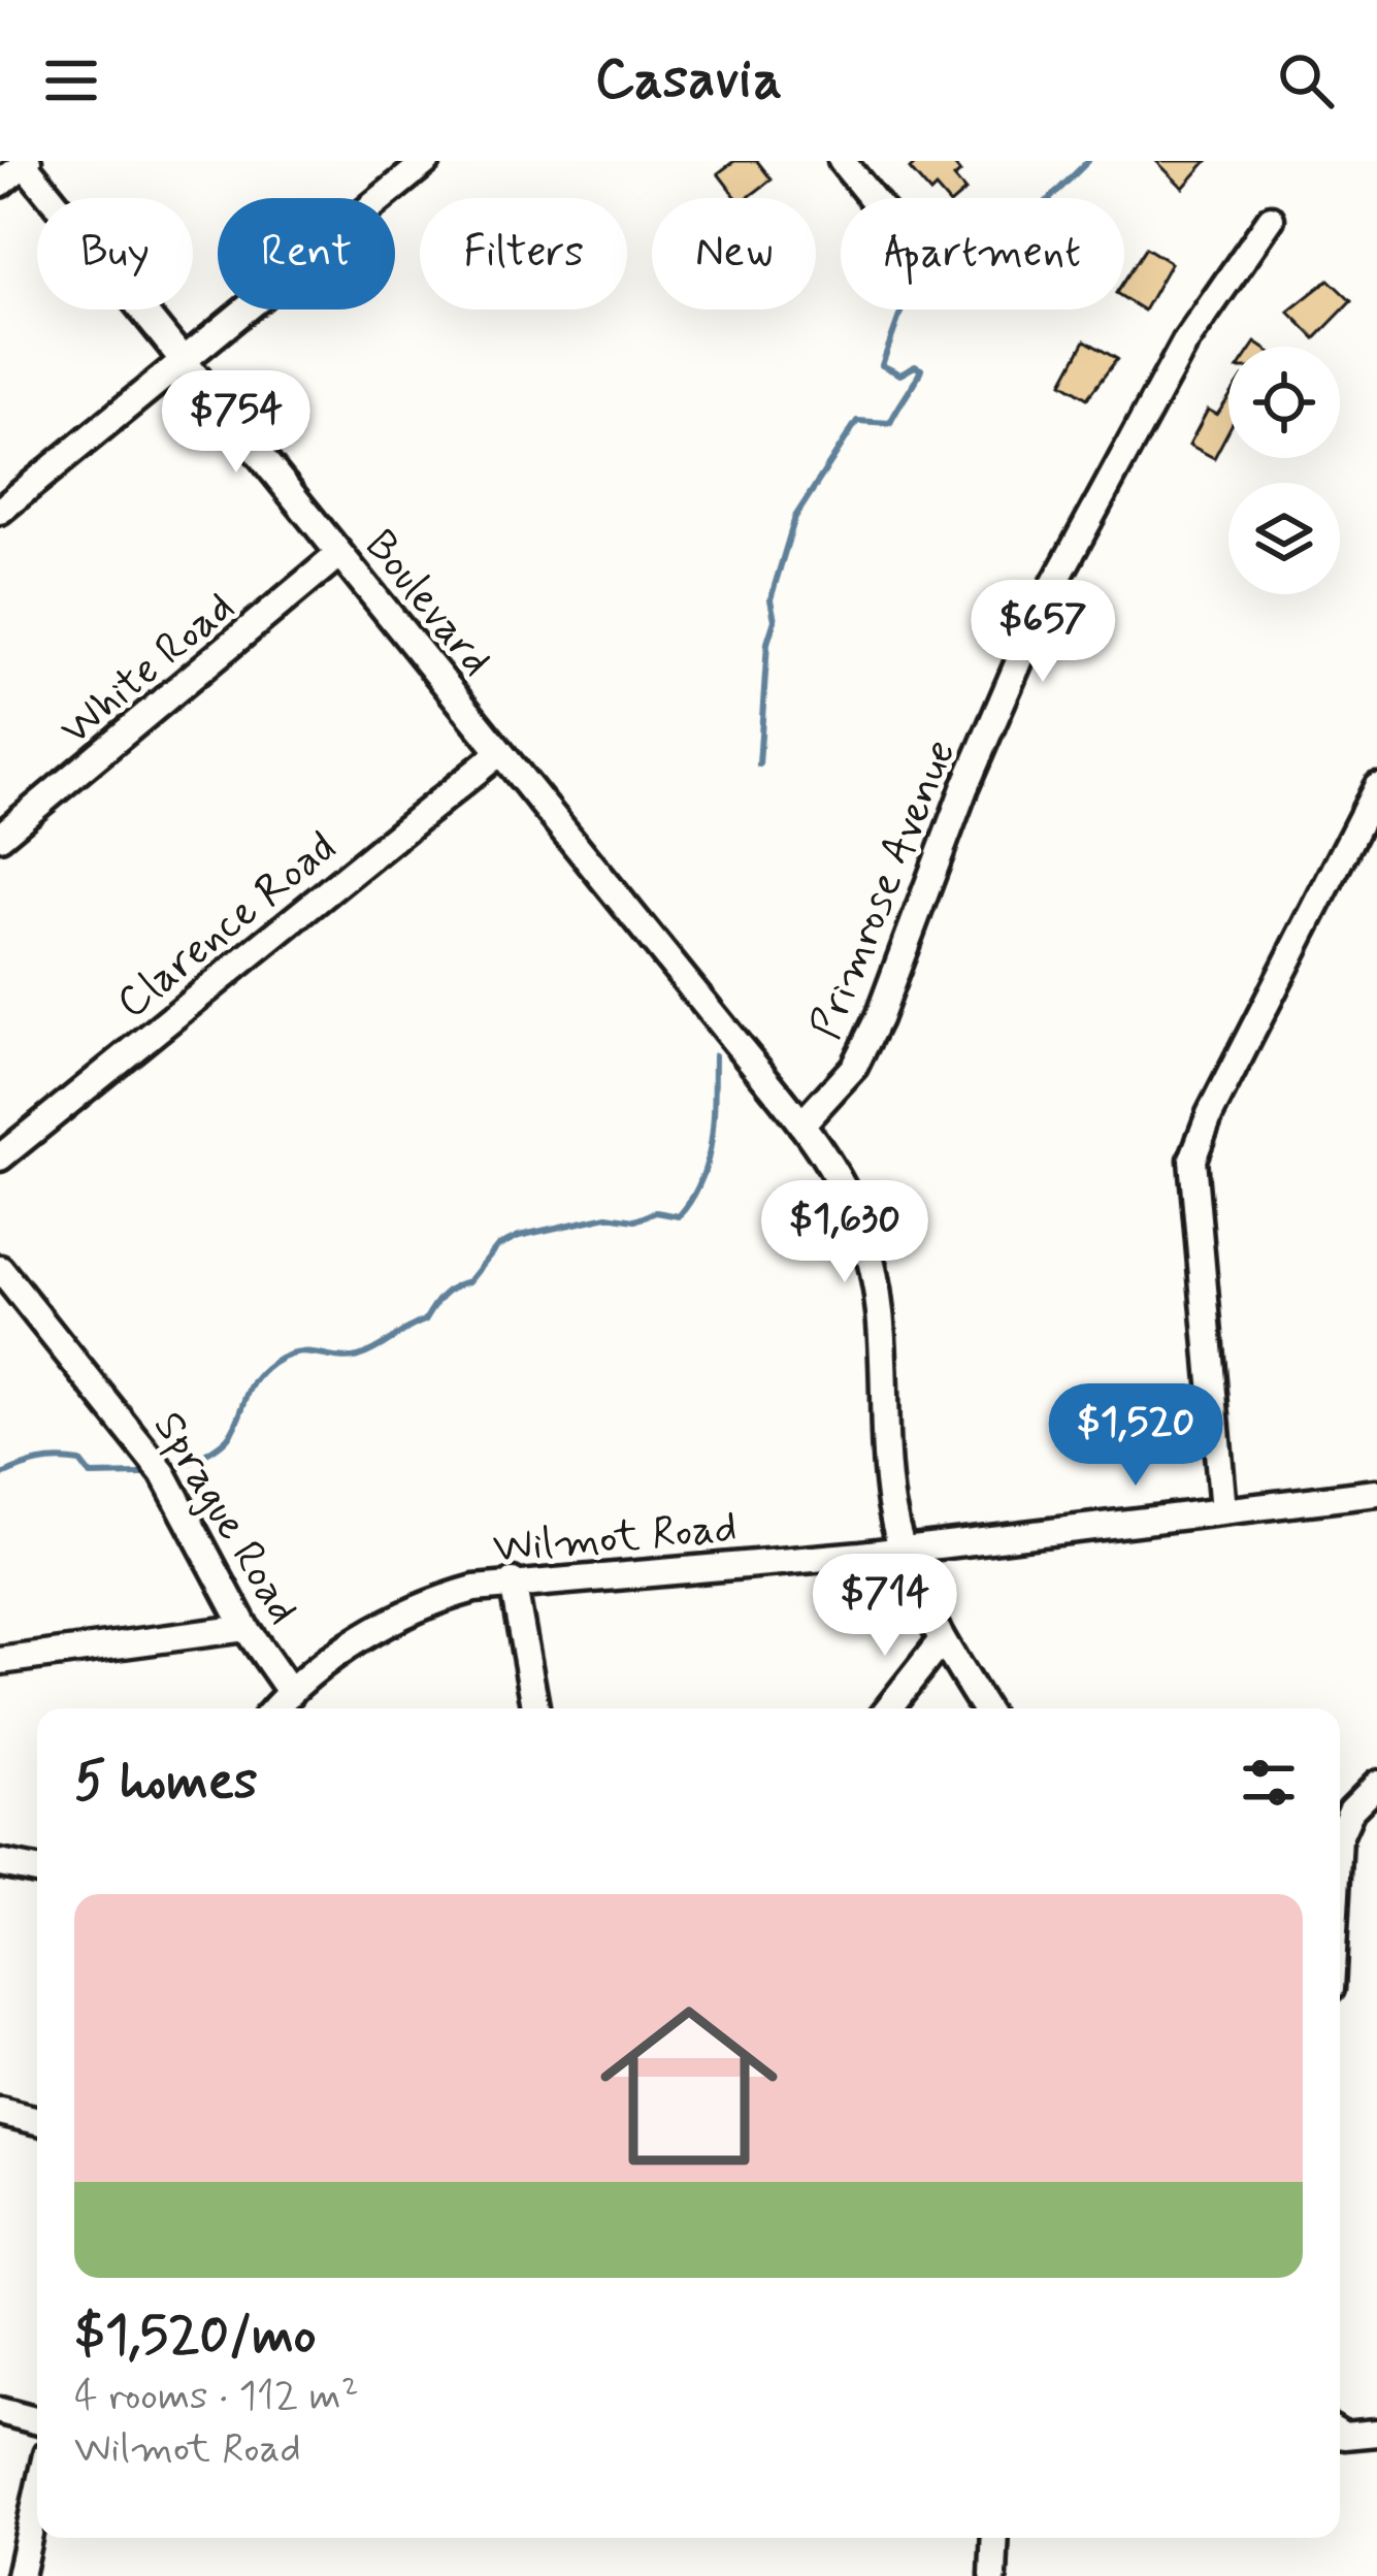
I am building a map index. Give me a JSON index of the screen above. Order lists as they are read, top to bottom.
{
  "streets": {
    "street": [
      "Boulevard",
      "White Road",
      "Primrose Avenue",
      "Clarence Road",
      "Sprague Road",
      "Wilmot Road"
    ]
  },
  "crossings": [
    ["Boulevard", "White Road"],
    ["Boulevard", "Primrose Avenue"],
    ["Boulevard", "Clarence Road"],
    ["Boulevard", "Wilmot Road"],
    ["Sprague Road", "Wilmot Road"]
  ],
  "page": {
    "header": "Casavia",
    "chip": [
      "Buy",
      "Rent",
      "Filters",
      "New",
      "Apartment"
    ],
    "price": [
      "$754",
      "$657",
      "$1,630",
      "$1,520",
      "$714"
    ],
    "heading": "5 homes",
    "list": [
      {
        "name": "$1,520/mo",
        "note": "4 rooms · 112 m² · Wilmot Road"
      }
    ]
  }
}
